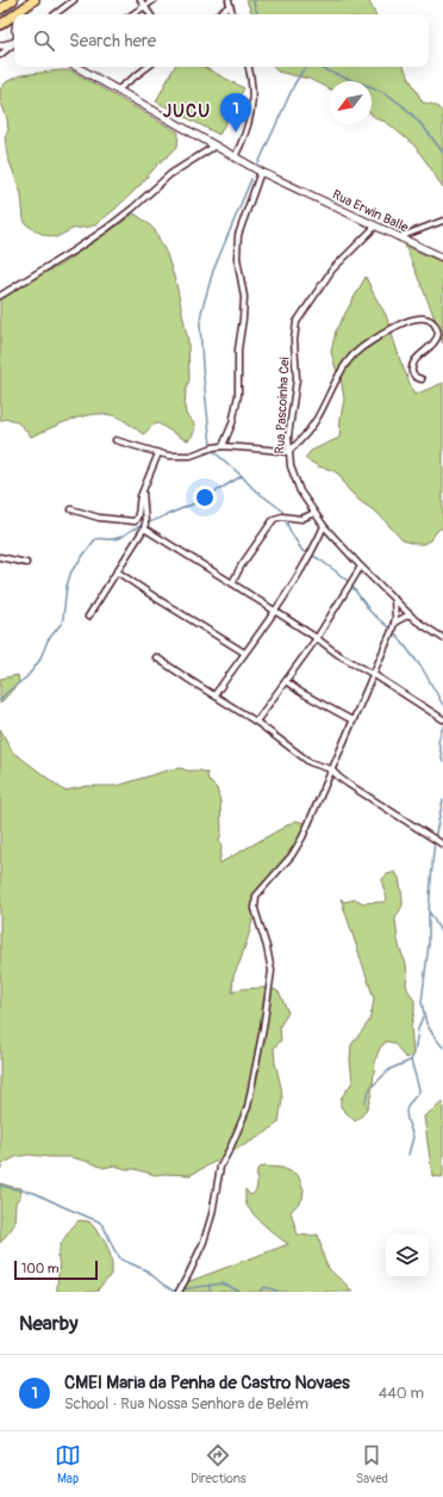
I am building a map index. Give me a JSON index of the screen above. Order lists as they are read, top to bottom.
{
  "streets": {
    "street": ["Rua Erwin Balle", "Rua Pascoinha Cei"]
  },
  "crossings": [
    ["Rua Erwin Balle", "Rua Pascoinha Cei"]
  ],
  "districts": ["JUCU"],
  "scale_bar": "100 m",
  "north": "bottom left",
  "page": {
    "search": "Search here",
    "pins": "1",
    "scale": "100 m",
    "heading": "Nearby",
    "list": [
      {
        "mark": "1",
        "name": "CMEI Maria da Penha de Castro Novaes",
        "note": "School · Rua Nossa Senhora de Belém",
        "value": "440 m"
      }
    ],
    "nav": ["Map", "Directions", "Saved"]
  }
}
